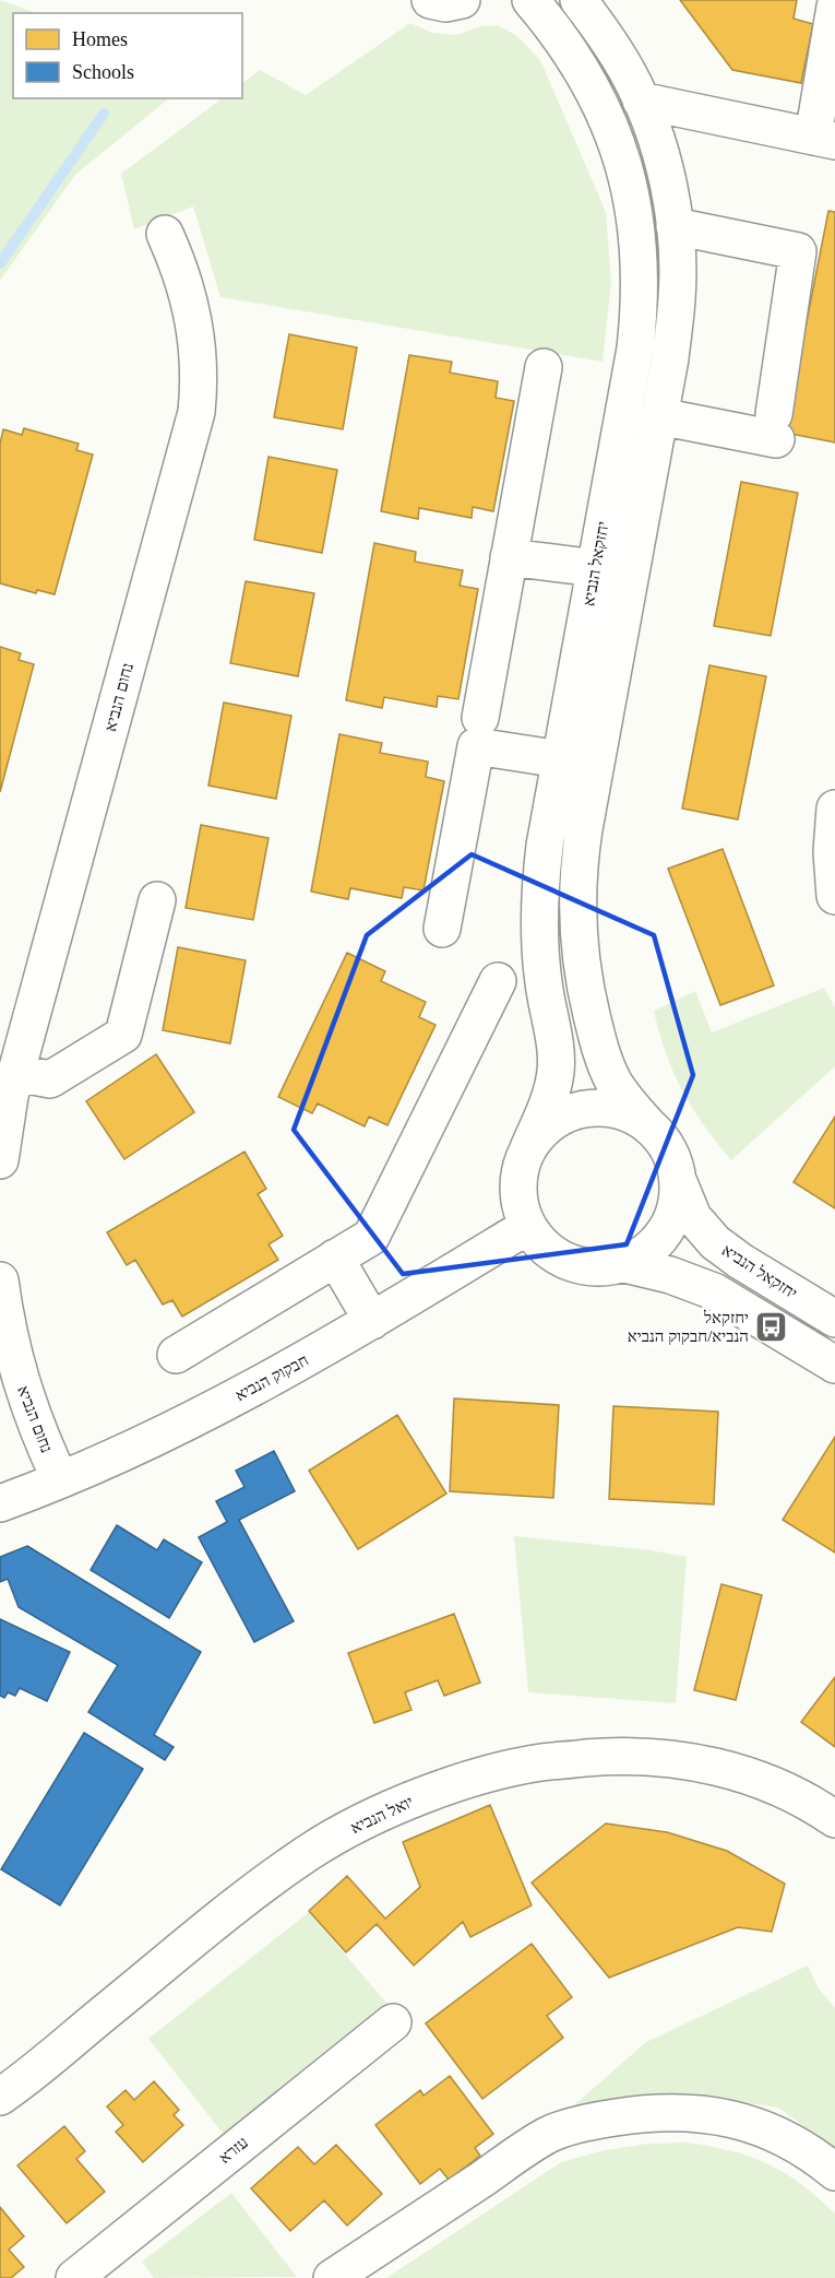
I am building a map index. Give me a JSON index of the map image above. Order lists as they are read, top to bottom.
{
  "streets": {
    "street": [
      "יחזקאל הנביא",
      "נחום הנביא",
      "חבקוק הנביא",
      "יואל הנביא",
      "עזרא"
    ]
  },
  "crossings": [
    ["יחזקאל הנביא", "חבקוק הנביא"],
    ["נחום הנביא", "חבקוק הנביא"]
  ],
  "places": {
    "bus stop": ["יחזקאל הנביא/חבקוק הנביא"]
  },
  "legend": ["Homes", "Schools"]
}
